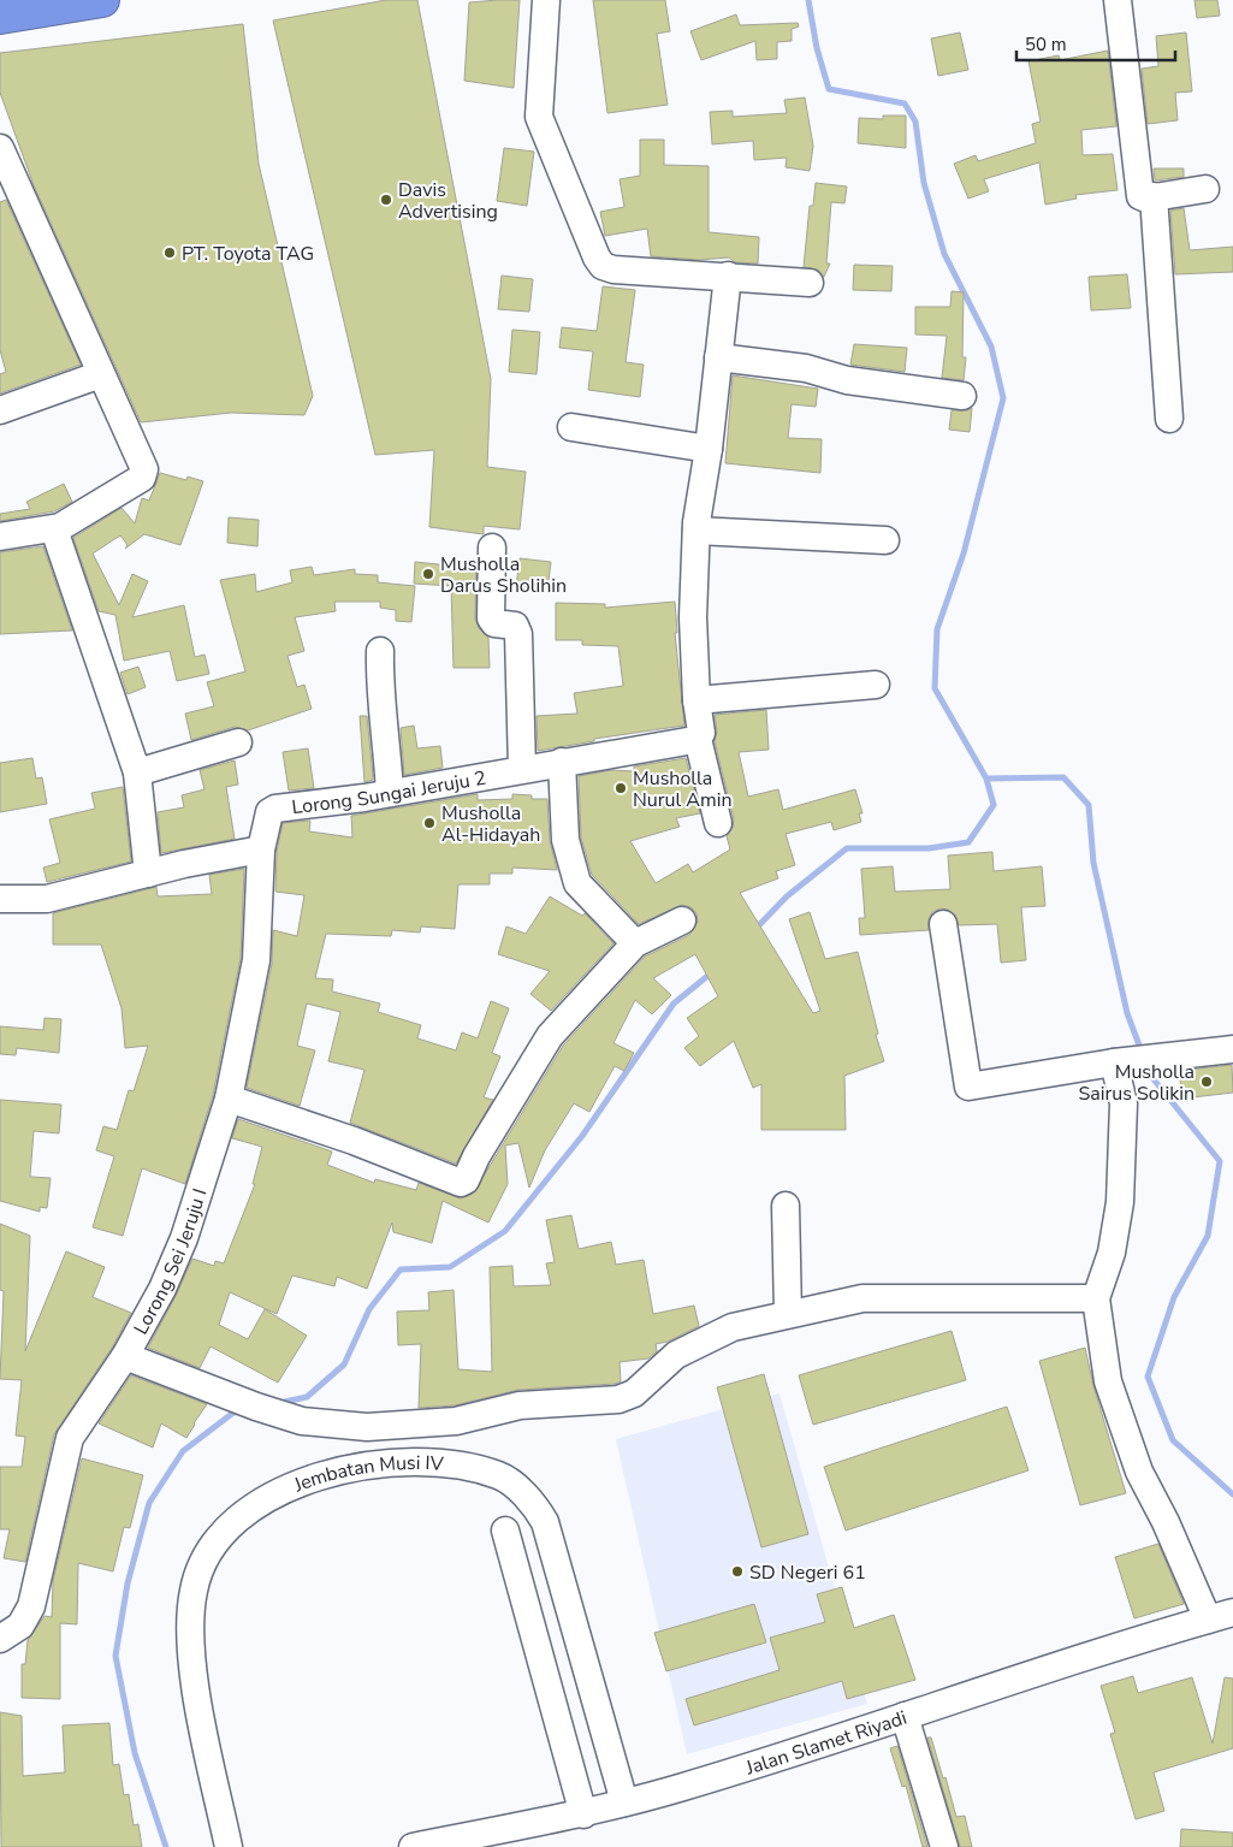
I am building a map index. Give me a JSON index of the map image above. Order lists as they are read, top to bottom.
{
  "streets": {
    "street": [
      "Lorong Sungai Jeruju 2",
      "Lorong Sei Jeruju I",
      "Jembatan Musi IV",
      "Jalan Slamet Riyadi"
    ]
  },
  "crossings": [
    ["Lorong Sungai Jeruju 2", "Lorong Sei Jeruju I"],
    ["Jembatan Musi IV", "Jalan Slamet Riyadi"]
  ],
  "places": [
    "Davis Advertising",
    "PT. Toyota TAG",
    "Musholla Darus Sholihin",
    "Musholla Nurul Amin",
    "Musholla Al-Hidayah",
    "Musholla Sairus Solikin",
    "SD Negeri 61"
  ],
  "scale_bar": "50 m"
}
